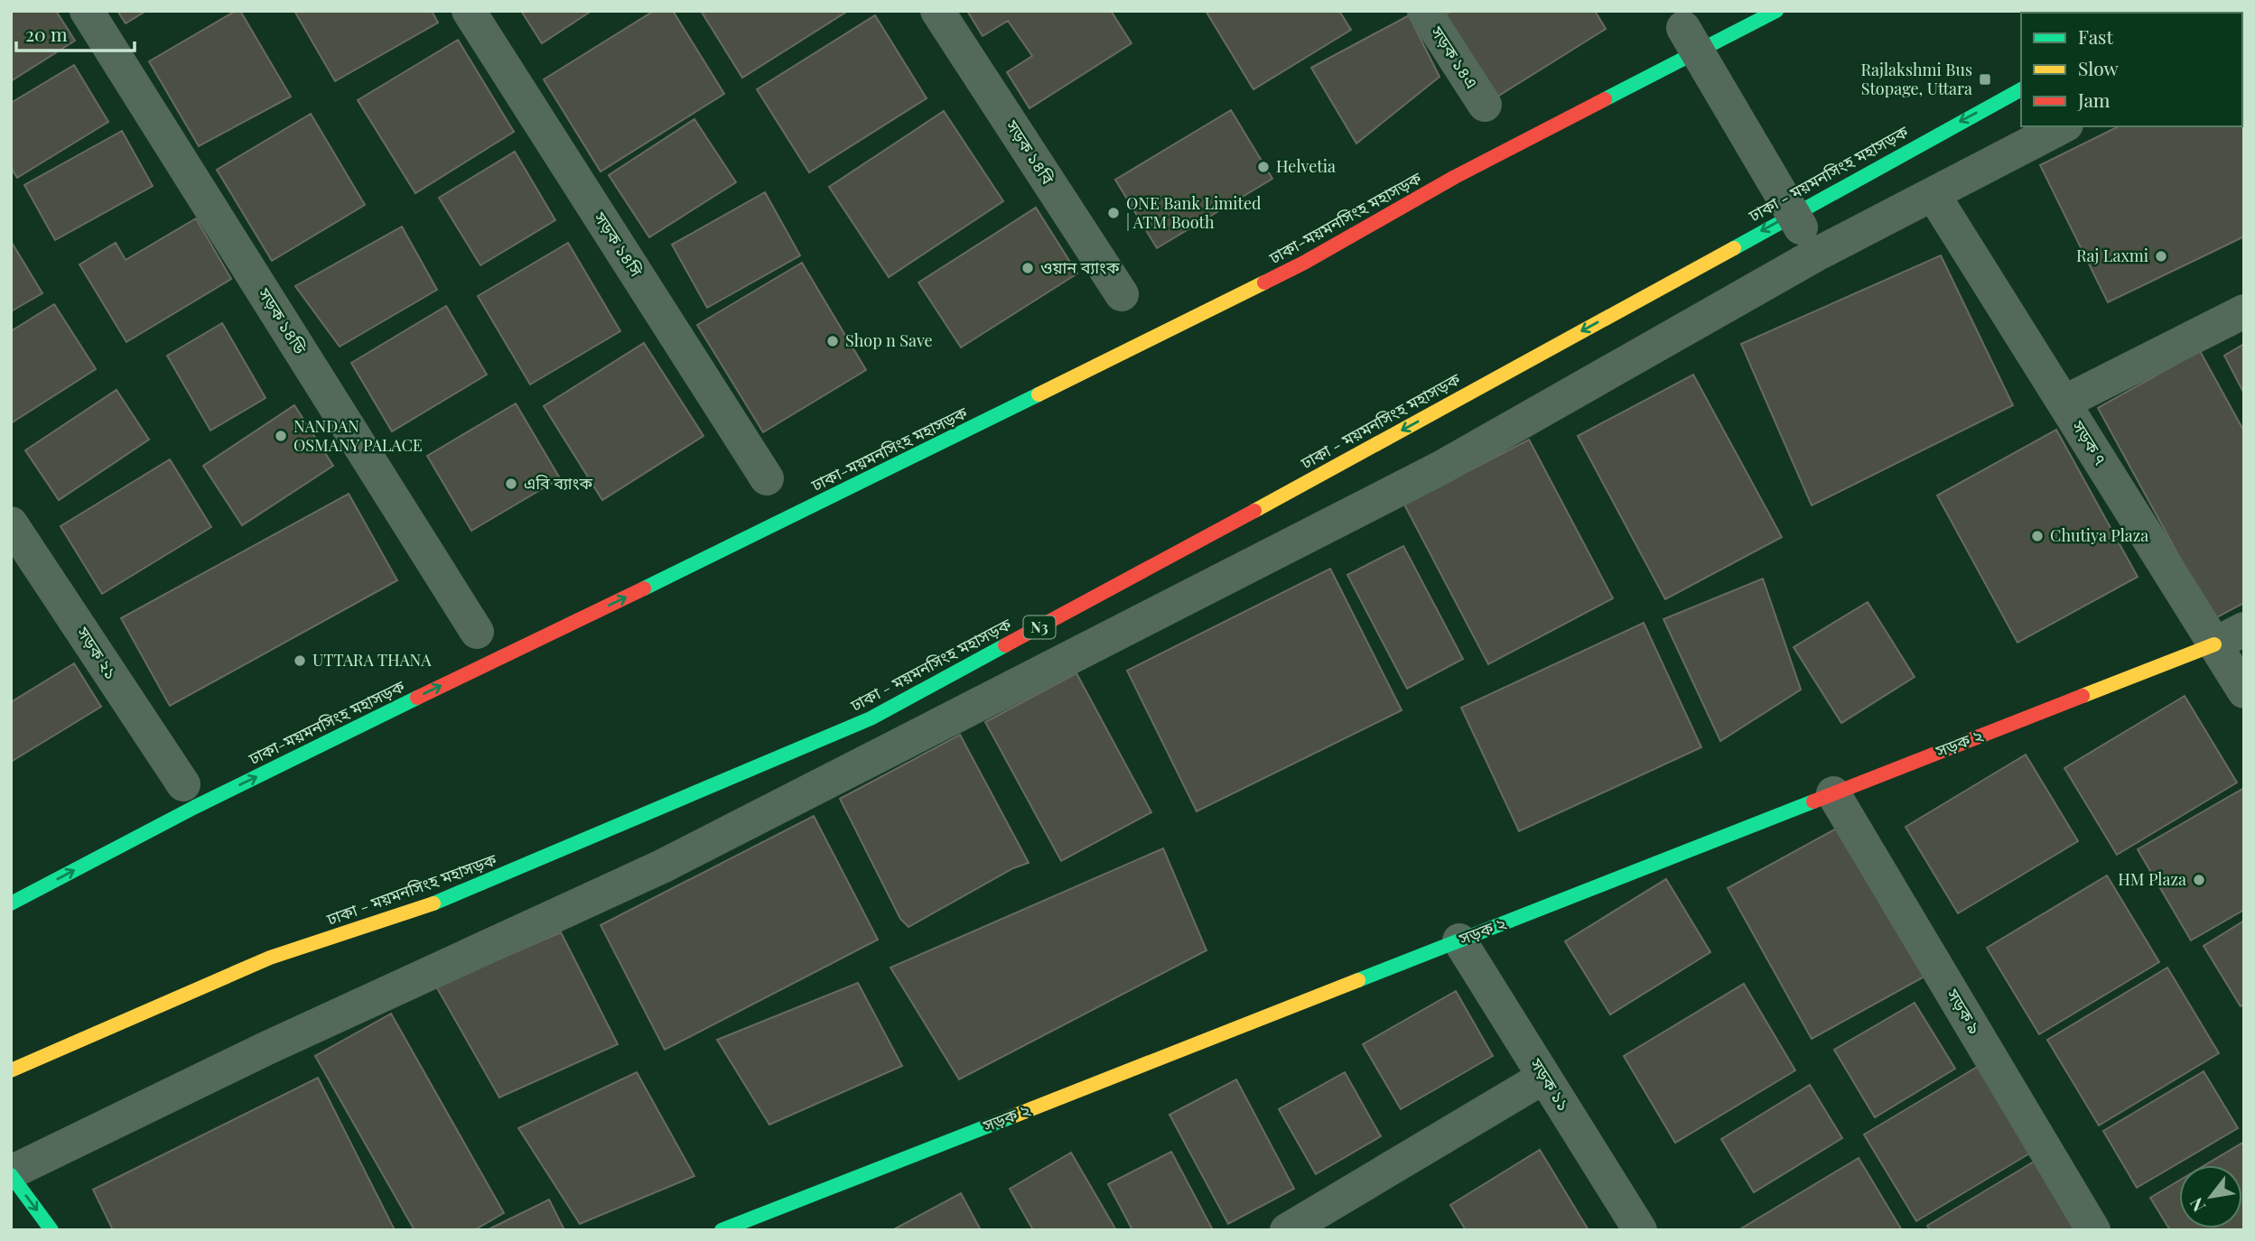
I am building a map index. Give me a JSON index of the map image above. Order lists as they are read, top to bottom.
{
  "streets": {
    "main road": [
      "ঢাকা - ময়মনসিংহ মহাসড়ক",
      "ঢাকা-ময়মনসিংহ মহাসড়ক",
      "N3",
      "সড়ক ২"
    ],
    "street": [
      "সড়ক ১৪এ",
      "সড়ক ১৪বি",
      "সড়ক ১৪সি",
      "সড়ক ১৪ডি",
      "সড়ক ৭",
      "সড়ক ২১",
      "সড়ক ৯",
      "সড়ক ১১"
    ]
  },
  "crossings": [
    ["সড়ক ৭", "সড়ক ২"],
    ["সড়ক ২", "সড়ক ৯"],
    ["সড়ক ২", "সড়ক ১১"]
  ],
  "one_way": ["ঢাকা - ময়মনসিংহ মহাসড়ক", "ঢাকা-ময়মনসিংহ মহাসড়ক"],
  "places": {
    "transit": ["Rajlakshmi Bus Stopage, Uttara"],
    "other": [
      "Helvetia",
      "ONE Bank Limited | ATM Booth",
      "Raj Laxmi",
      "ওয়ান ব্যাংক",
      "Shop n Save",
      "NANDAN OSMANY PALACE",
      "এবি ব্যাংক",
      "Chutiya Plaza",
      "UTTARA THANA",
      "HM Plaza"
    ]
  },
  "legend": ["Fast", "Slow", "Jam"],
  "scale_bar": "20 m",
  "north": "bottom left"
}
